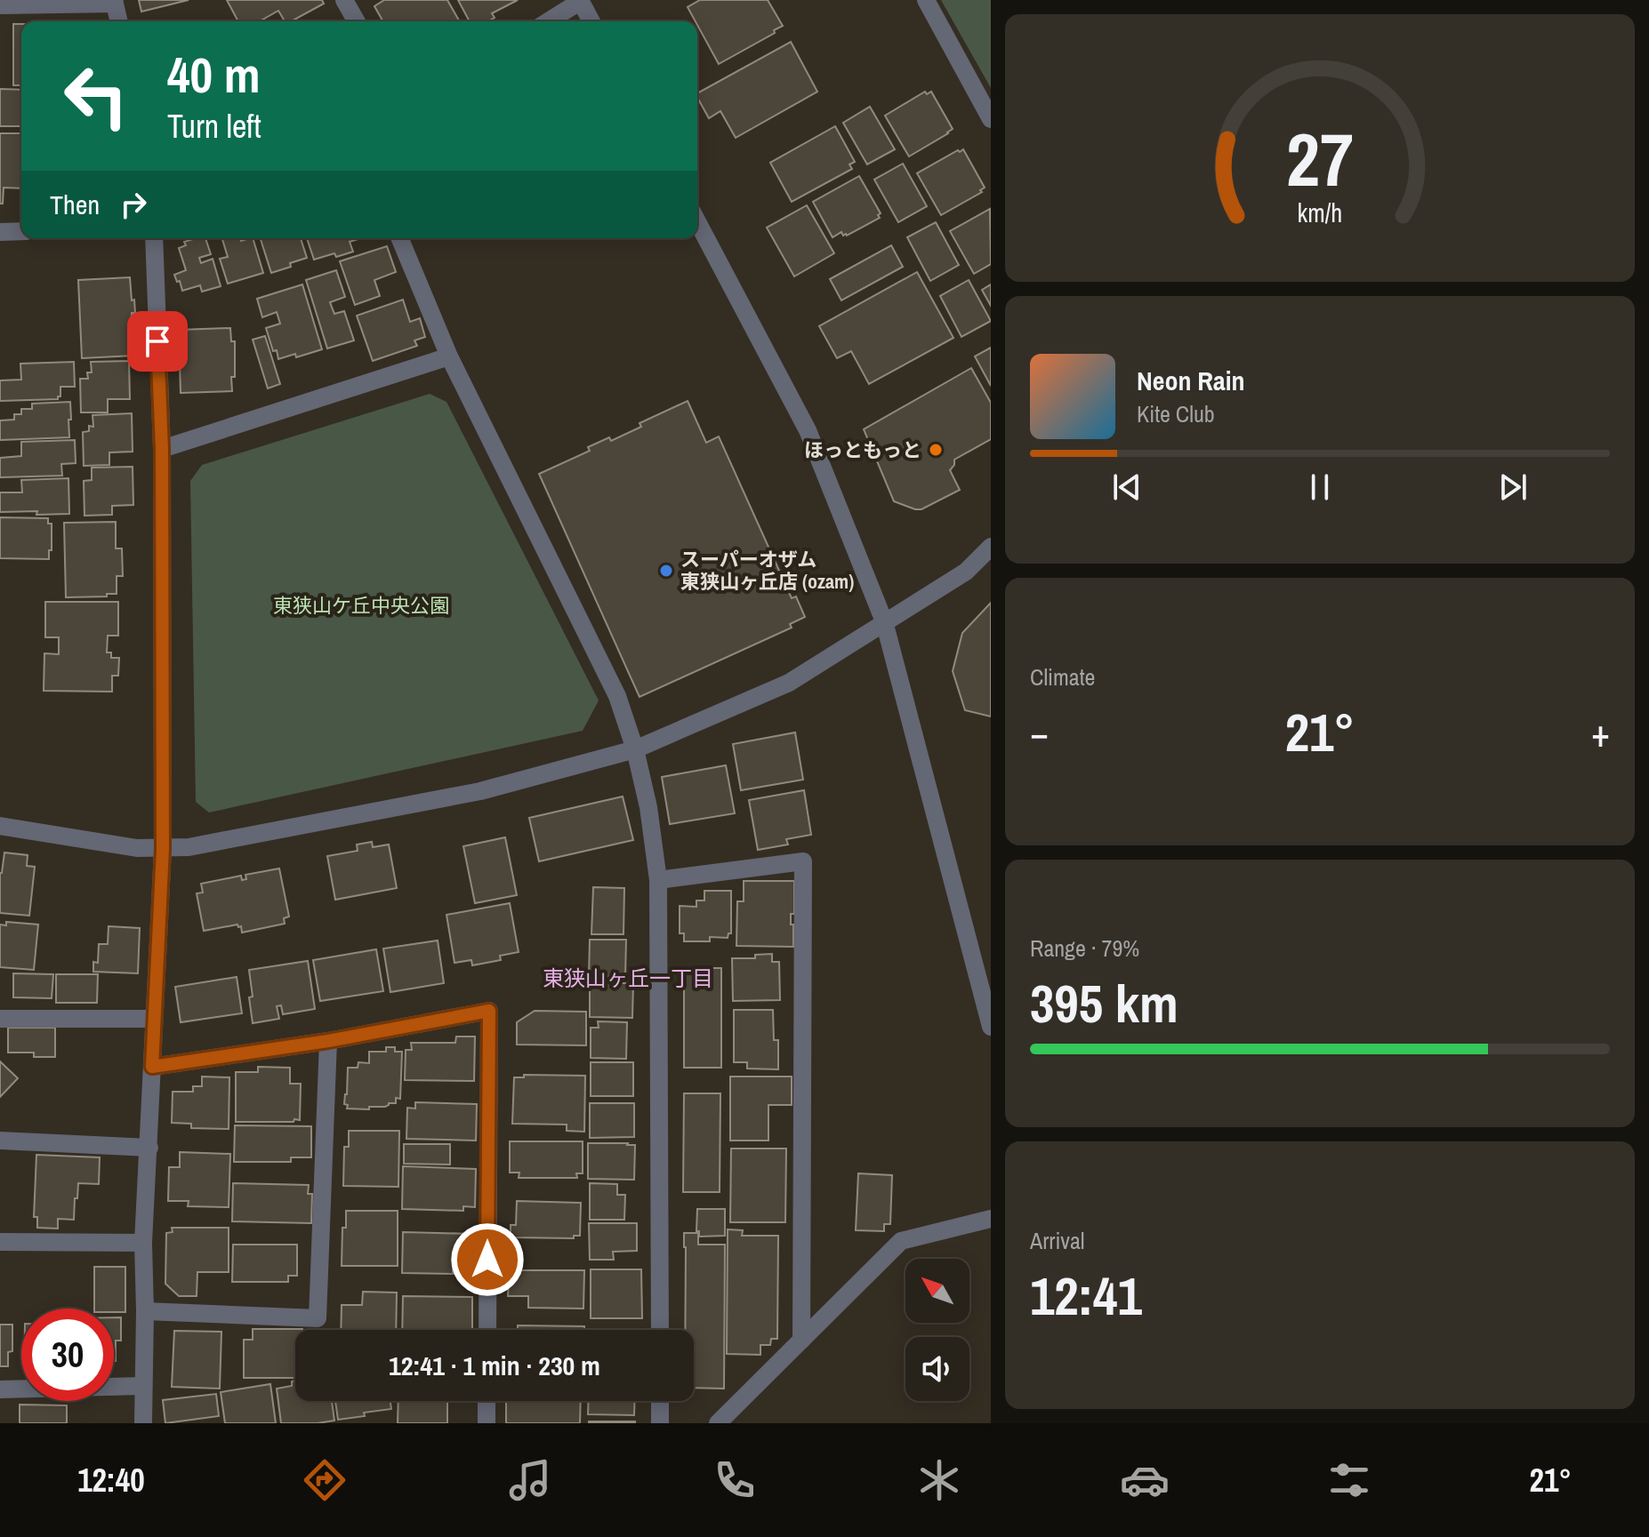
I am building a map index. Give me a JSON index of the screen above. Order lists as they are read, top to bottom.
{
  "districts": ["東狭山ヶ丘一丁目"],
  "parks": ["東狭山ケ丘中央公園"],
  "places": ["ほっともっと", "スーパーオザム 東狭山ヶ丘店 (ozam)"],
  "north": "top left",
  "page": {
    "turn": ["40 m", "Turn left"],
    "then": "Then",
    "song": ["Neon Rain", "Kite Club"],
    "tile": [
      "Climate",
      ["Range · 79%", "395 km"],
      ["Arrival", "12:41"]
    ],
    "heat": ["−", "21°", "+"],
    "limit": "30",
    "trip": "12:41 · 1 min · 230 m",
    "tabs": ["12:40", "21°"],
    "gauge": ["27", "km/h"]
  }
}
